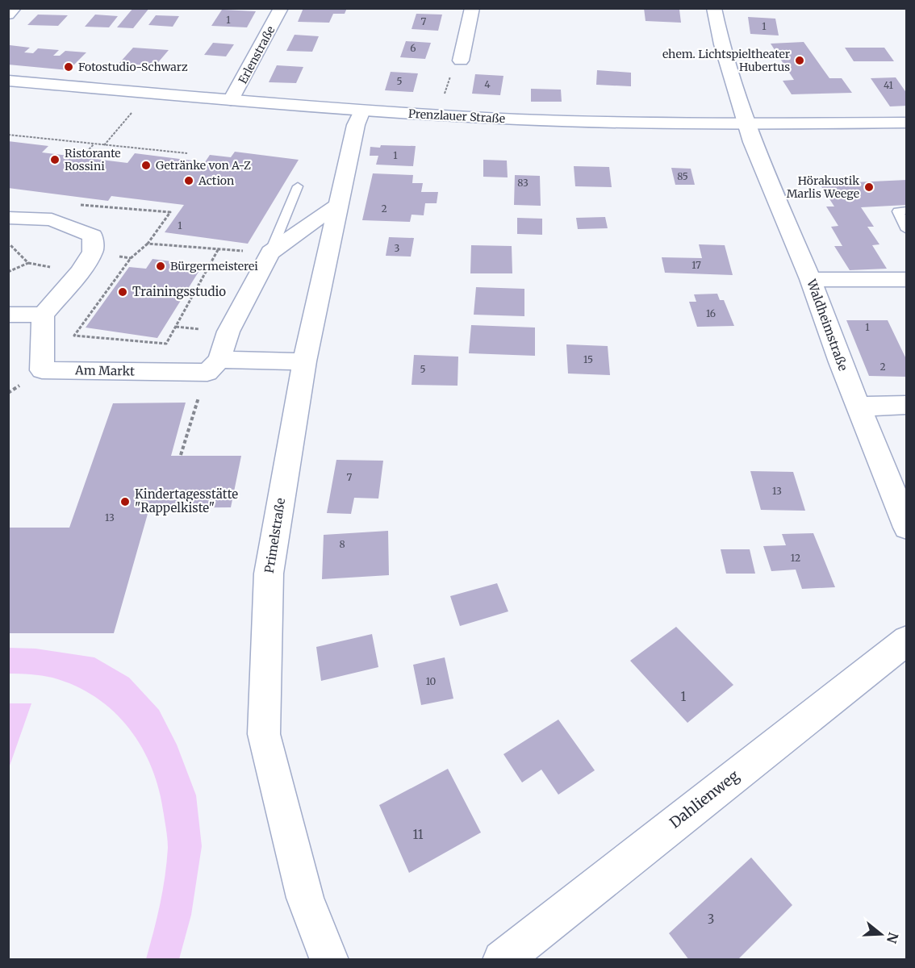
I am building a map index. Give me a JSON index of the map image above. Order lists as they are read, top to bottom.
{
  "streets": {
    "street": [
      "Erlenstraße",
      "Prenzlauer Straße",
      "Waldheimstraße",
      "Am Markt",
      "Primelstraße",
      "Dahlienweg"
    ]
  },
  "crossings": [
    ["Erlenstraße", "Prenzlauer Straße"],
    ["Prenzlauer Straße", "Waldheimstraße"],
    ["Prenzlauer Straße", "Primelstraße"],
    ["Am Markt", "Primelstraße"]
  ],
  "places": [
    "ehem. Lichtspieltheater Hubertus",
    "Fotostudio-Schwarz",
    "Ristorante Rossini",
    "Getränke von A-Z",
    "Action",
    "Hörakustik Marlis Weege",
    "Bürgermeisterei",
    "Trainingsstudio",
    "Kindertagesstätte \"Rappelkiste\""
  ],
  "house_numbers": [
    "1",
    "7",
    "1",
    "6",
    "5",
    "4",
    "41",
    "1",
    "85",
    "83",
    "2",
    "1",
    "3",
    "17",
    "16",
    "1",
    "15",
    "2",
    "5",
    "7",
    "13",
    "13",
    "8",
    "12",
    "10",
    "1",
    "11",
    "3"
  ],
  "north": "right"
}
